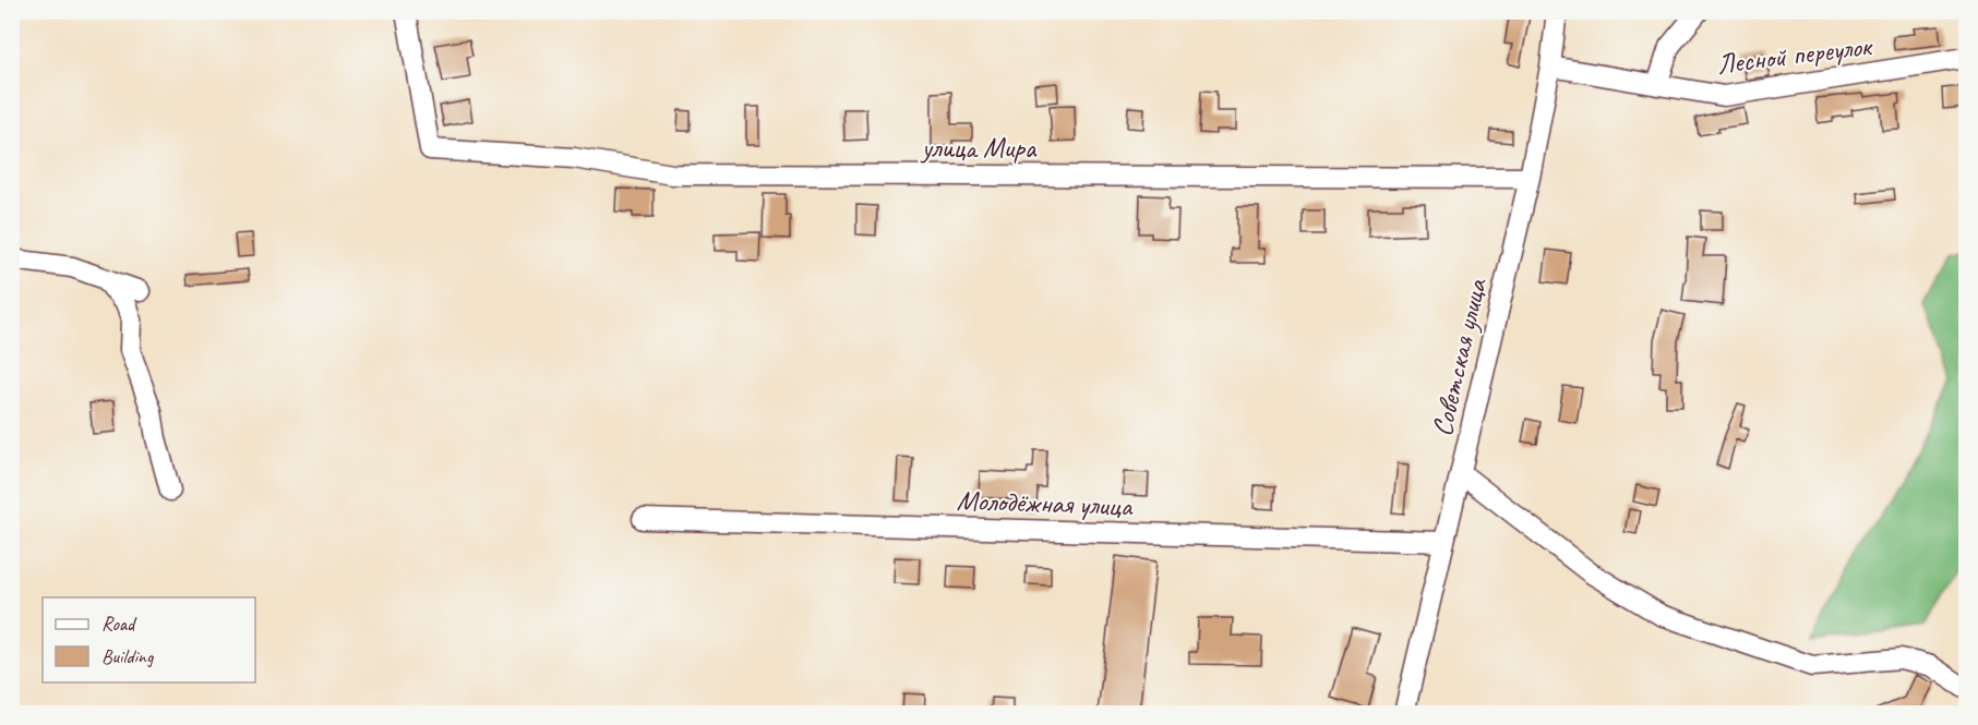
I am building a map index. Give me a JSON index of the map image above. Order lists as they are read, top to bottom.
{
  "streets": {
    "street": [
      "Лесной переулок",
      "улица Мира",
      "Советская улица",
      "Молодёжная улица"
    ]
  },
  "crossings": [
    ["Лесной переулок", "Советская улица"],
    ["улица Мира", "Советская улица"],
    ["Советская улица", "Молодёжная улица"]
  ],
  "legend": ["Road", "Building"]
}
